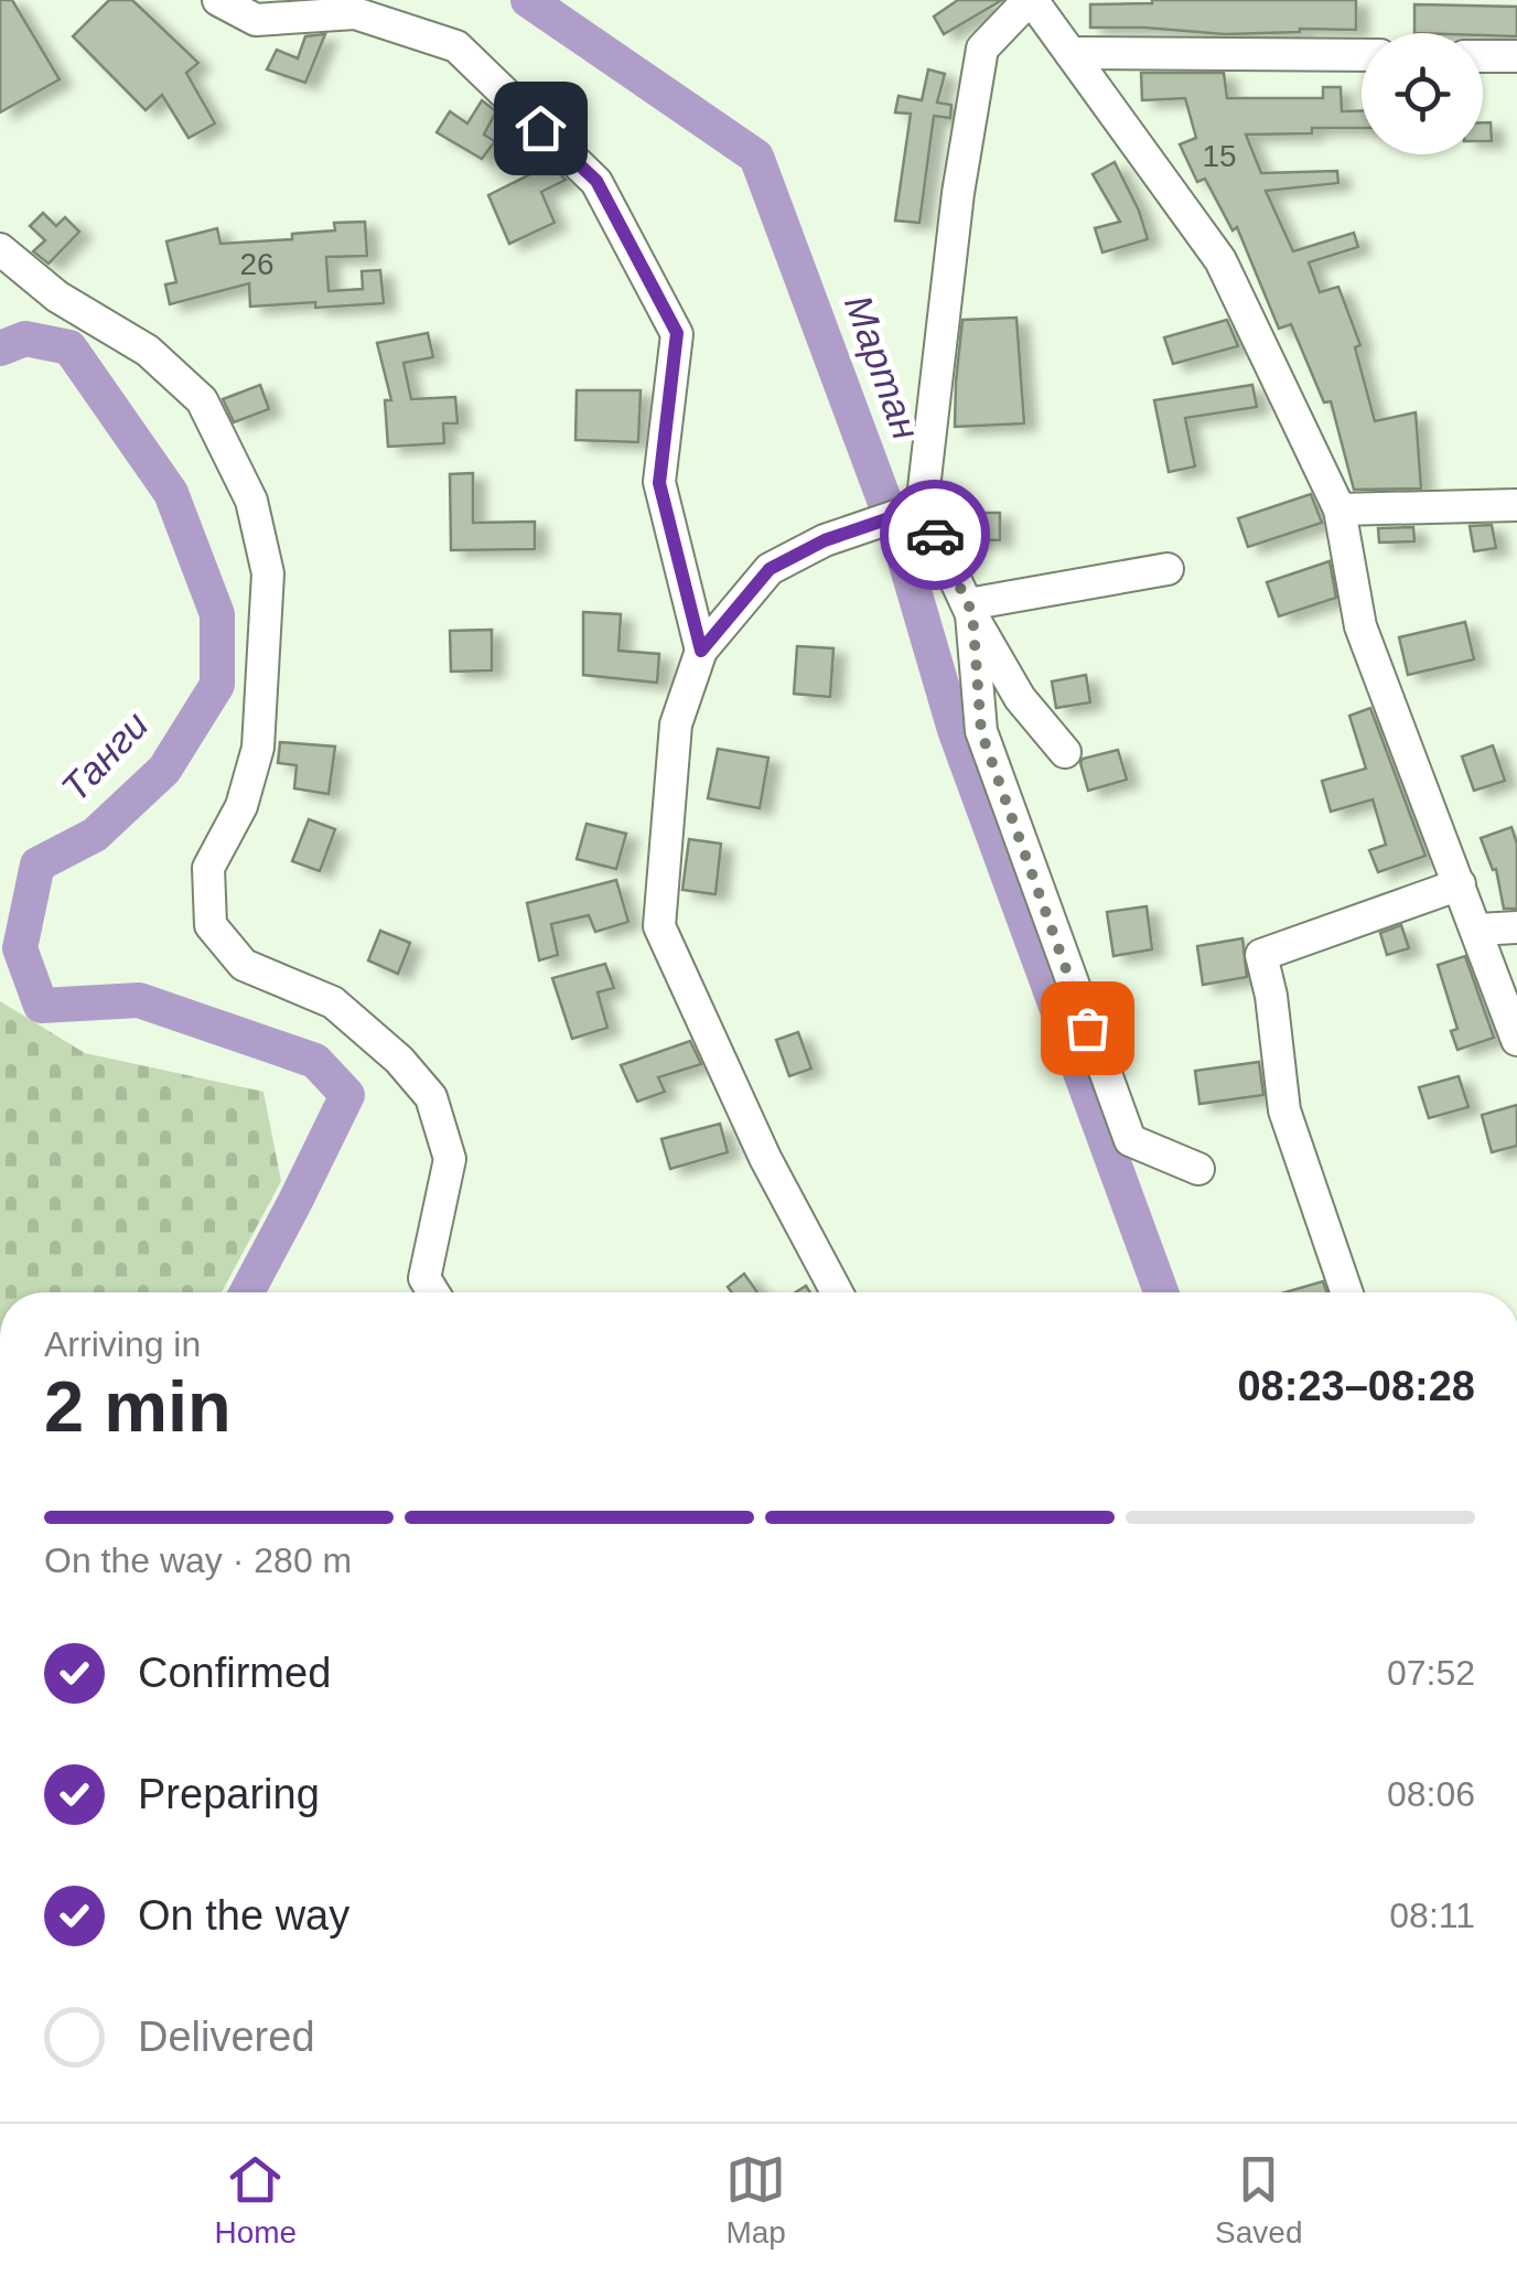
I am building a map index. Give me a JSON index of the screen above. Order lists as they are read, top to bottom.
{
  "water": ["Мартан", "Танги"],
  "house_numbers": ["15", "26"],
  "page": {
    "heading": ["2 min", "Arriving in", "08:23–08:28"],
    "bar": "On the way · 280 m",
    "list": [
      ["Confirmed", "07:52"],
      ["Preparing", "08:06"],
      ["On the way", "08:11"],
      "Delivered"
    ],
    "tabs": ["Home", "Map", "Saved"]
  }
}
